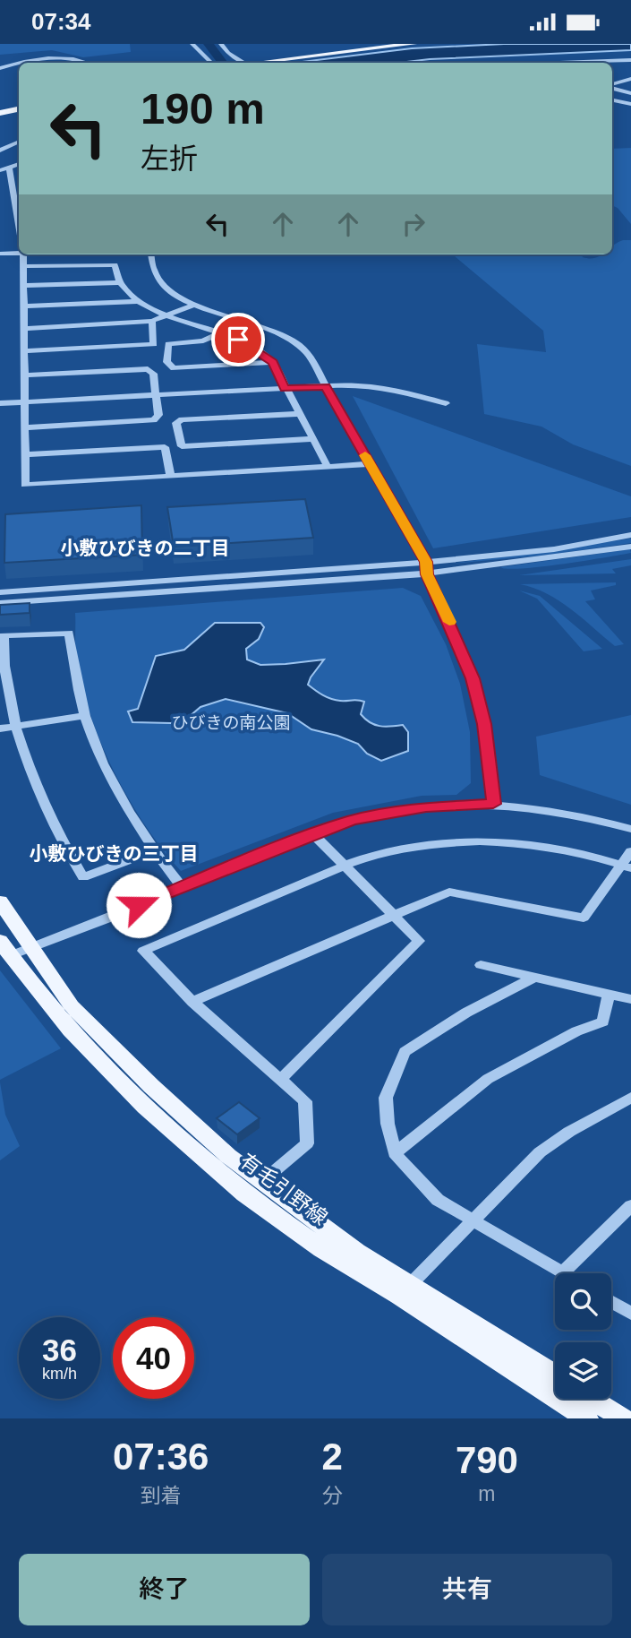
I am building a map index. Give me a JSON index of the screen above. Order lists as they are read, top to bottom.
{
  "streets": {
    "main road": ["有毛引野線"]
  },
  "districts": ["小敷ひびきの二丁目", "小敷ひびきの三丁目"],
  "parks": ["ひびきの南公園"],
  "page": {
    "status": "07:34",
    "turn": ["190 m", "左折"],
    "speed": "36 km/h",
    "limit": "40",
    "eta": [
      "07:36",
      "到着",
      "2",
      "分",
      "790",
      "m"
    ],
    "buttons": ["終了", "共有"]
  }
}
